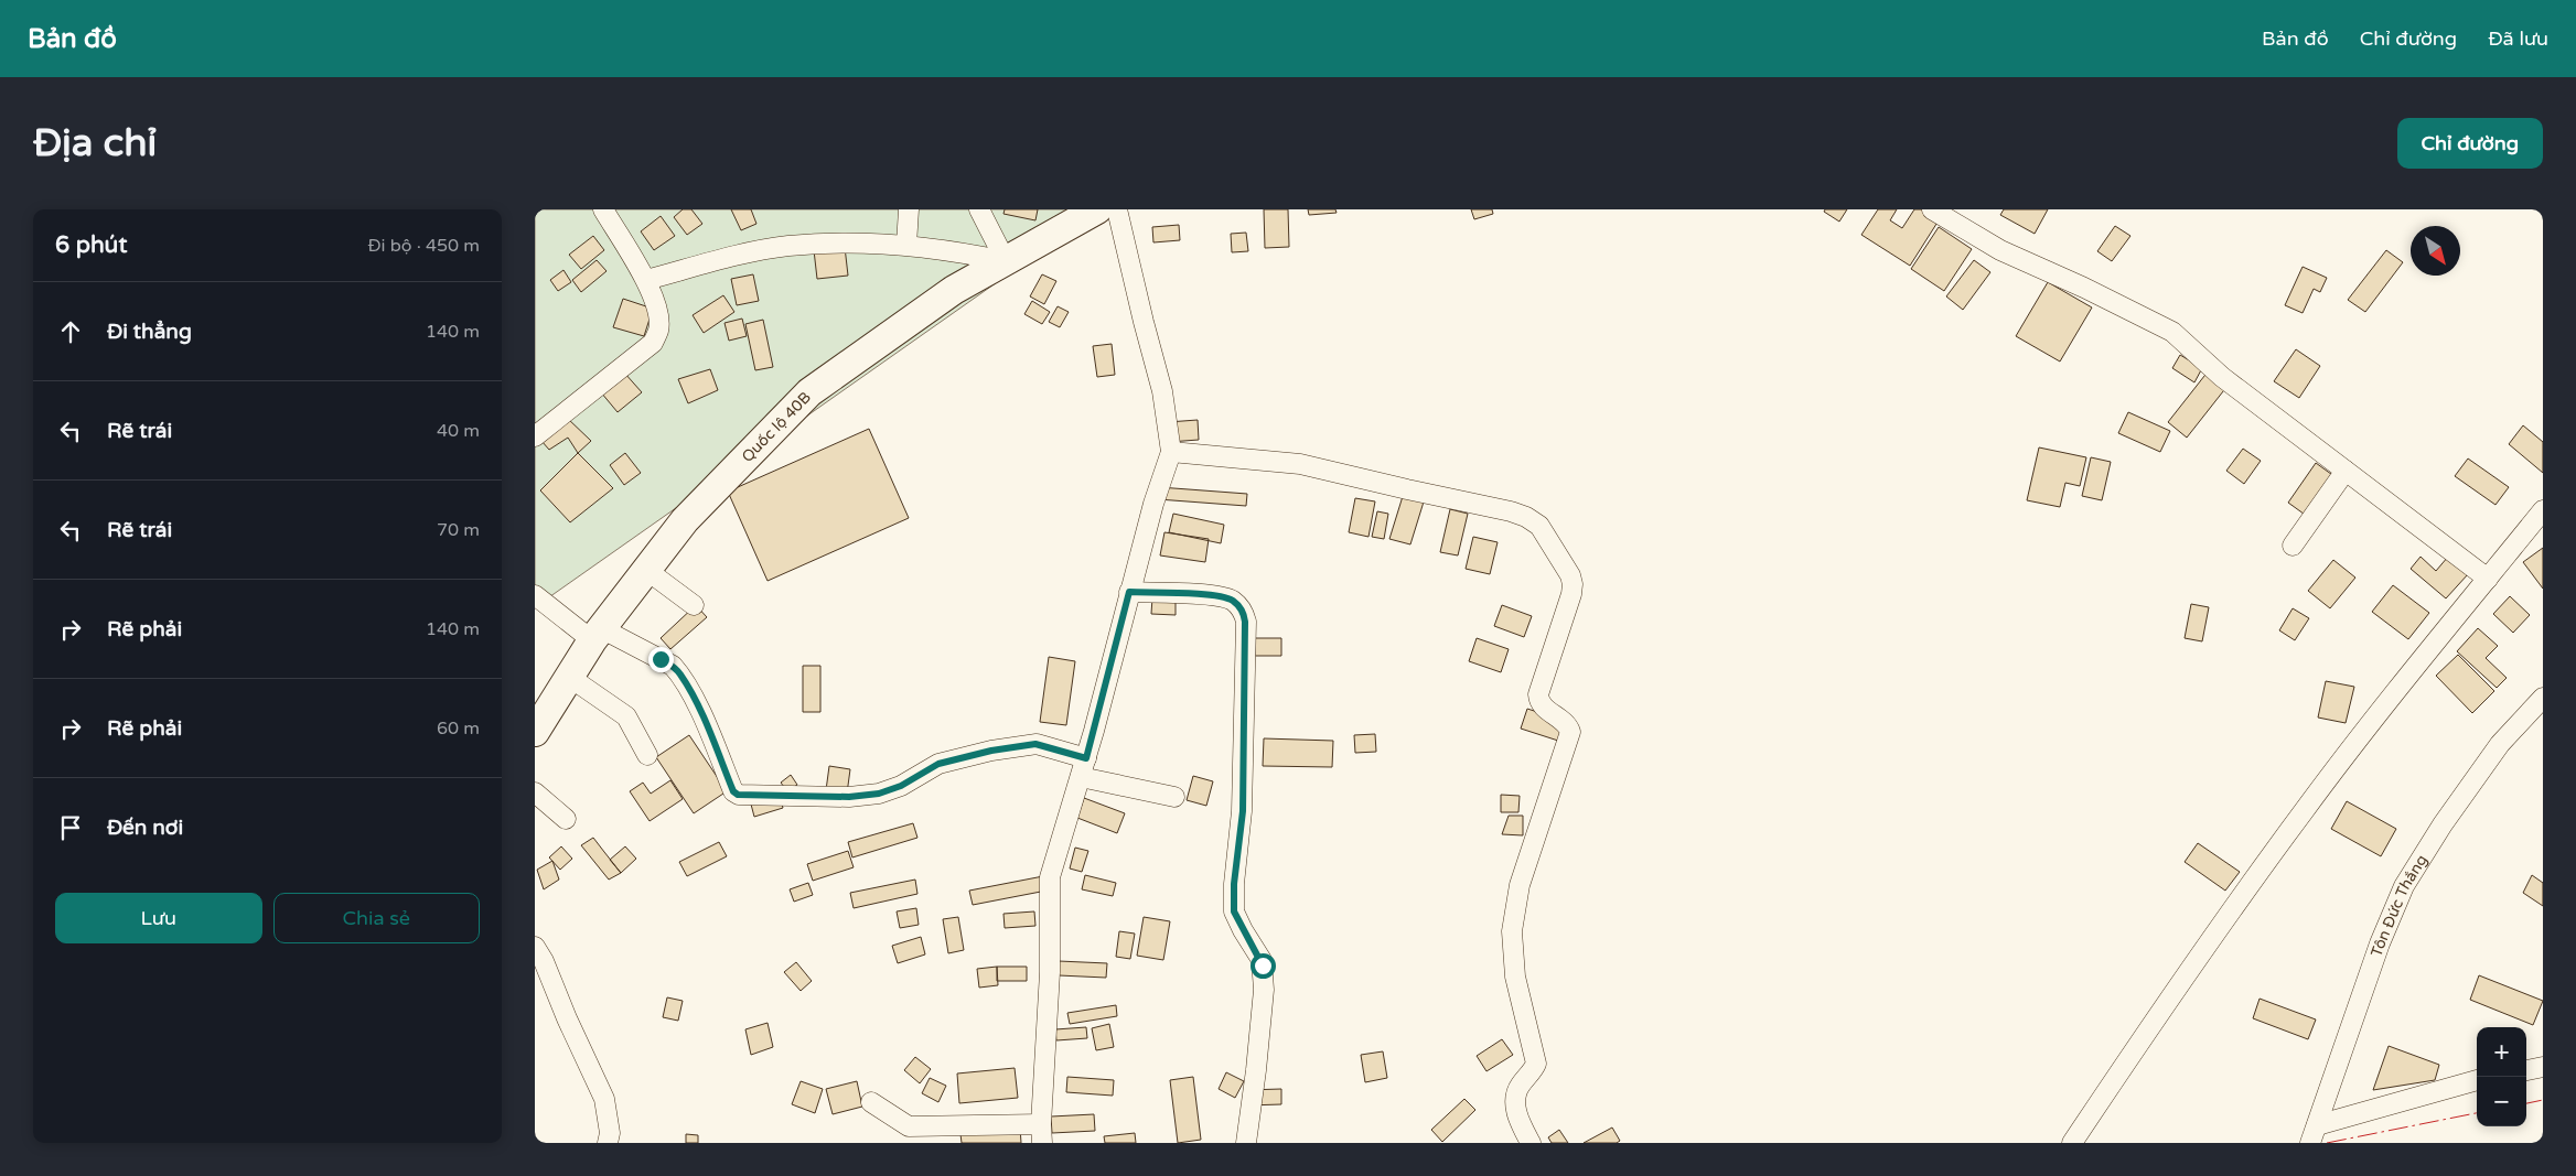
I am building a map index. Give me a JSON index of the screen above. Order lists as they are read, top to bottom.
{
  "streets": {
    "highway": ["Quốc lộ 40B"],
    "street": ["Tôn Đức Thắng"]
  },
  "north": "bottom right",
  "page": {
    "header": "Bản đồ",
    "nav": ["Bản đồ", "Chỉ đường", "Đã lưu"],
    "buttons": [
      "Chỉ đường",
      ["Lưu", "Chia sẻ"]
    ],
    "title": "Địa chỉ",
    "heading": ["6 phút", "Đi bộ · 450 m"],
    "list": [
      ["Đi thẳng", "140 m"],
      ["Rẽ trái", "40 m"],
      ["Rẽ trái", "70 m"],
      ["Rẽ phải", "140 m"],
      ["Rẽ phải", "60 m"],
      "Đến nơi"
    ],
    "map_buttons": ["+", "−"]
  }
}
